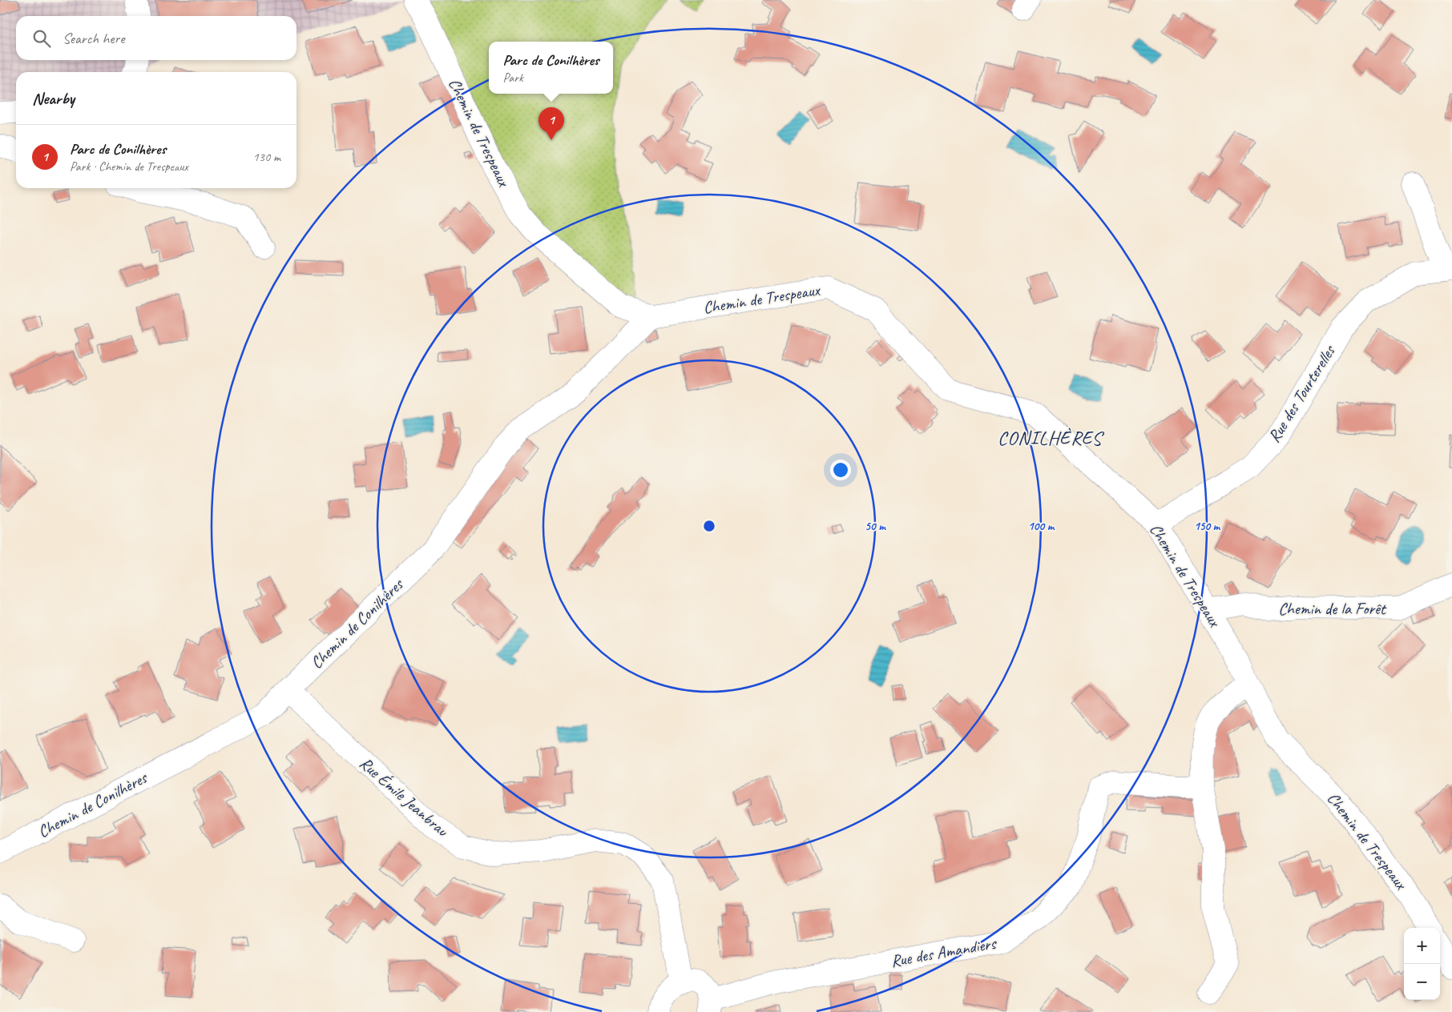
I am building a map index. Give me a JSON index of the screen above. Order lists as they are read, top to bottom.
{
  "streets": {
    "street": [
      "Chemin de Trespeaux",
      "Rue des Tourterelles",
      "Chemin de la Forêt",
      "Chemin de Conilhères",
      "Rue Émile Jeanbrau",
      "Rue des Amandiers"
    ]
  },
  "crossings": [
    ["Chemin de Trespeaux", "Rue des Tourterelles"],
    ["Chemin de Trespeaux", "Chemin de la Forêt"],
    ["Chemin de Trespeaux", "Chemin de Conilhères"],
    ["Chemin de Conilhères", "Rue Émile Jeanbrau"]
  ],
  "districts": ["CONILHÈRES"],
  "page": {
    "search": "Search here",
    "popup": ["Parc de Conilhères", "Park"],
    "heading": "Nearby",
    "pins": "1",
    "list": [
      {
        "mark": "1",
        "name": "Parc de Conilhères",
        "note": "Park · Chemin de Trespeaux",
        "value": "130 m"
      }
    ],
    "map_buttons": ["+", "−"]
  },
  "rings": ["50 m", "100 m", "150 m"]
}
